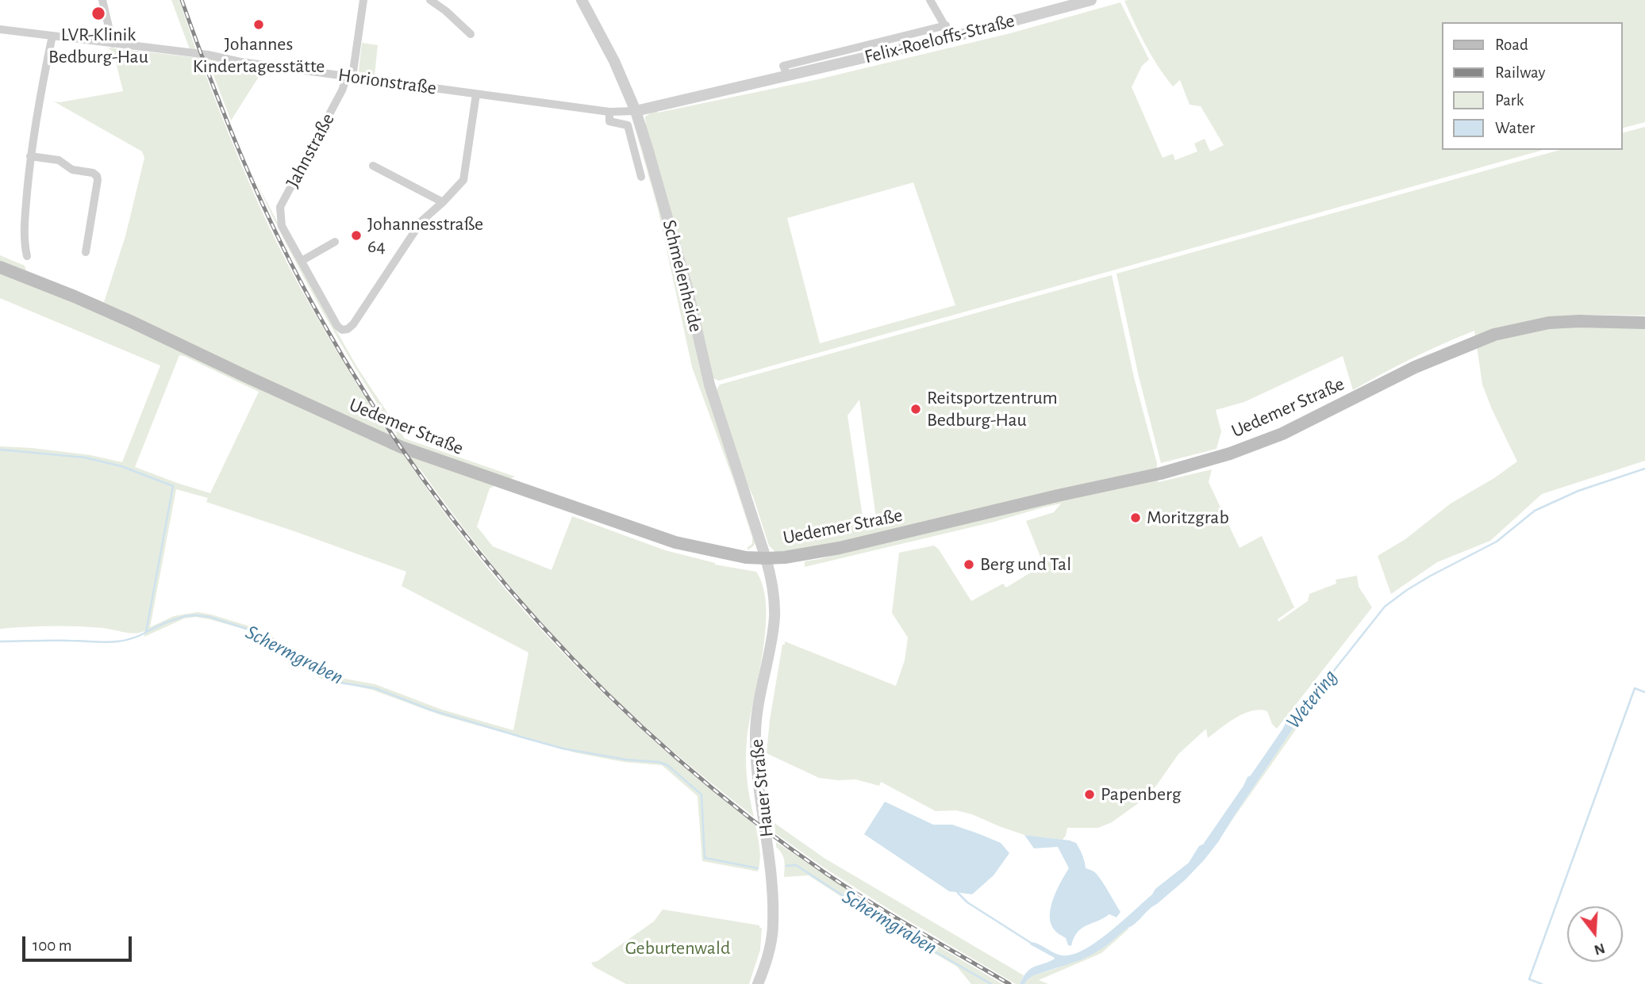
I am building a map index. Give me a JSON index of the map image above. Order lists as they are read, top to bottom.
{
  "streets": {
    "main road": ["Uedemer Straße"],
    "street": [
      "Felix-Roeloffs-Straße",
      "Horionstraße",
      "Jahnstraße",
      "Schmelenheide",
      "Hauer Straße"
    ]
  },
  "crossings": [
    ["Felix-Roeloffs-Straße", "Horionstraße"],
    ["Felix-Roeloffs-Straße", "Schmelenheide"],
    ["Horionstraße", "Jahnstraße"],
    ["Horionstraße", "Schmelenheide"],
    ["Schmelenheide", "Uedemer Straße"],
    ["Schmelenheide", "Hauer Straße"],
    ["Uedemer Straße", "Hauer Straße"]
  ],
  "water": ["Schermgraben", "Wetering"],
  "parks": ["Geburtenwald"],
  "places": [
    "LVR-Klinik Bedburg-Hau",
    "Johannes Kindertagesstätte",
    "Johannesstraße 64",
    "Reitsportzentrum Bedburg-Hau",
    "Moritzgrab",
    "Berg und Tal",
    "Papenberg"
  ],
  "legend": [
    "Road",
    "Railway",
    "Park",
    "Water"
  ],
  "scale_bar": "100 m",
  "north": "bottom"
}
